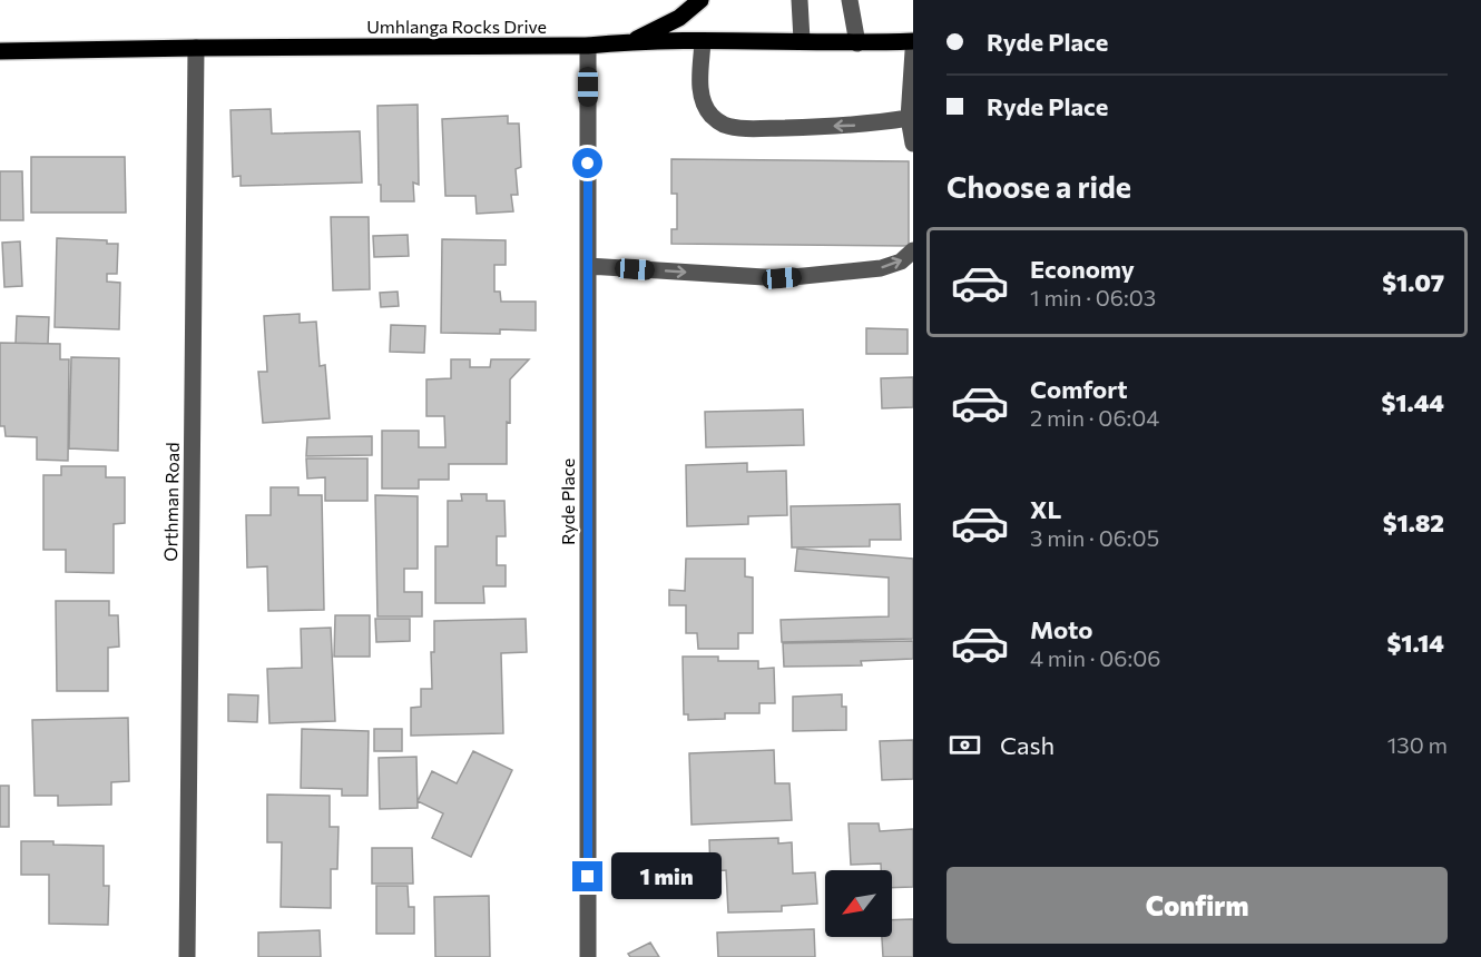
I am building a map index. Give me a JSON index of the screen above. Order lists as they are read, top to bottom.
{
  "streets": {
    "main road": ["Umhlanga Rocks Drive"],
    "street": ["Orthman Road", "Ryde Place"]
  },
  "crossings": [
    ["Umhlanga Rocks Drive", "Orthman Road"],
    ["Umhlanga Rocks Drive", "Ryde Place"]
  ],
  "north": "bottom left",
  "page": {
    "banner": ["Ryde Place", "Ryde Place"],
    "heading": "Choose a ride",
    "list": [
      {
        "name": "Economy",
        "note": "1 min · 06:03",
        "value": "$1.07"
      },
      {
        "name": "Comfort",
        "note": "2 min · 06:04",
        "value": "$1.44"
      },
      {
        "name": "XL",
        "note": "3 min · 06:05",
        "value": "$1.82"
      },
      {
        "name": "Moto",
        "note": "4 min · 06:06",
        "value": "$1.14"
      }
    ],
    "pay": ["Cash", "130 m"],
    "bubble": "1 min",
    "buttons": "Confirm"
  }
}
